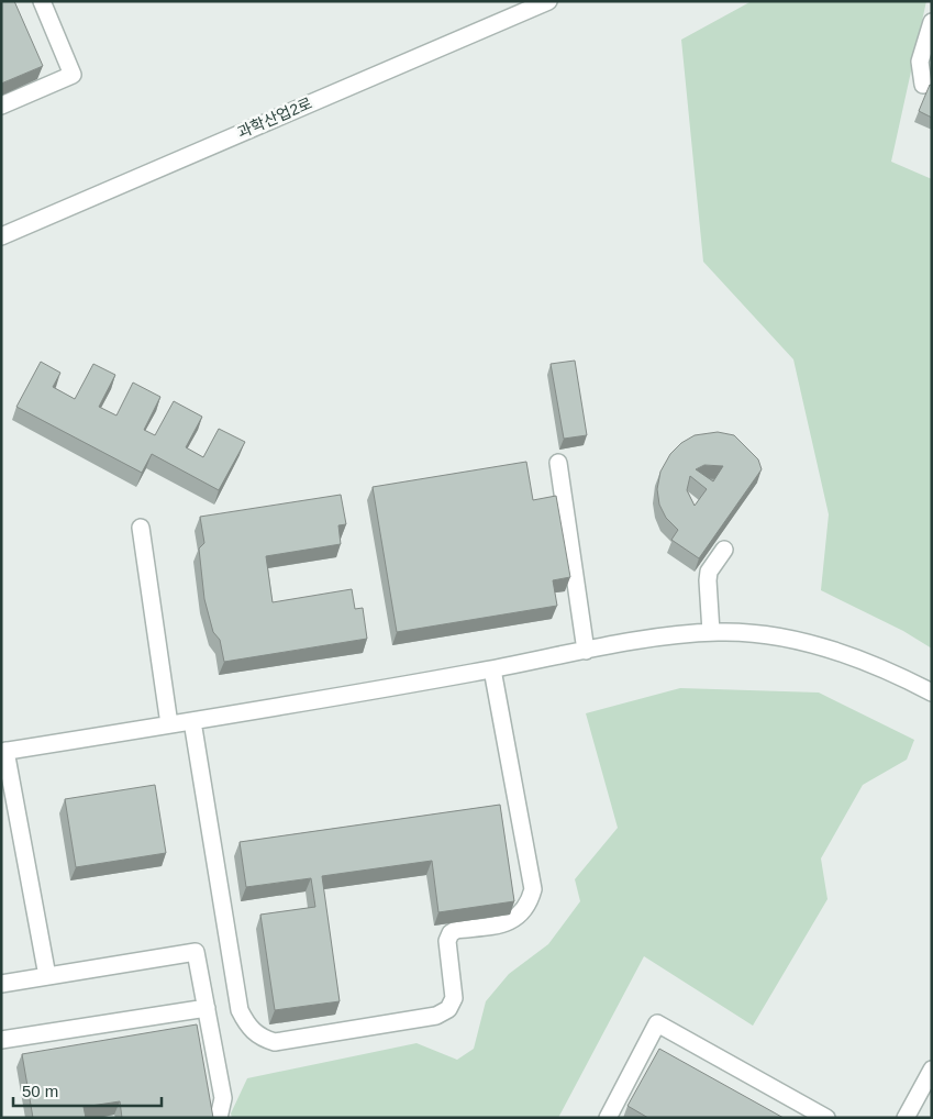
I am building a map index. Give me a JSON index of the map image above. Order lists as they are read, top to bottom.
{
  "streets": {
    "street": ["과학산업2로"]
  },
  "scale_bar": "50 m"
}
